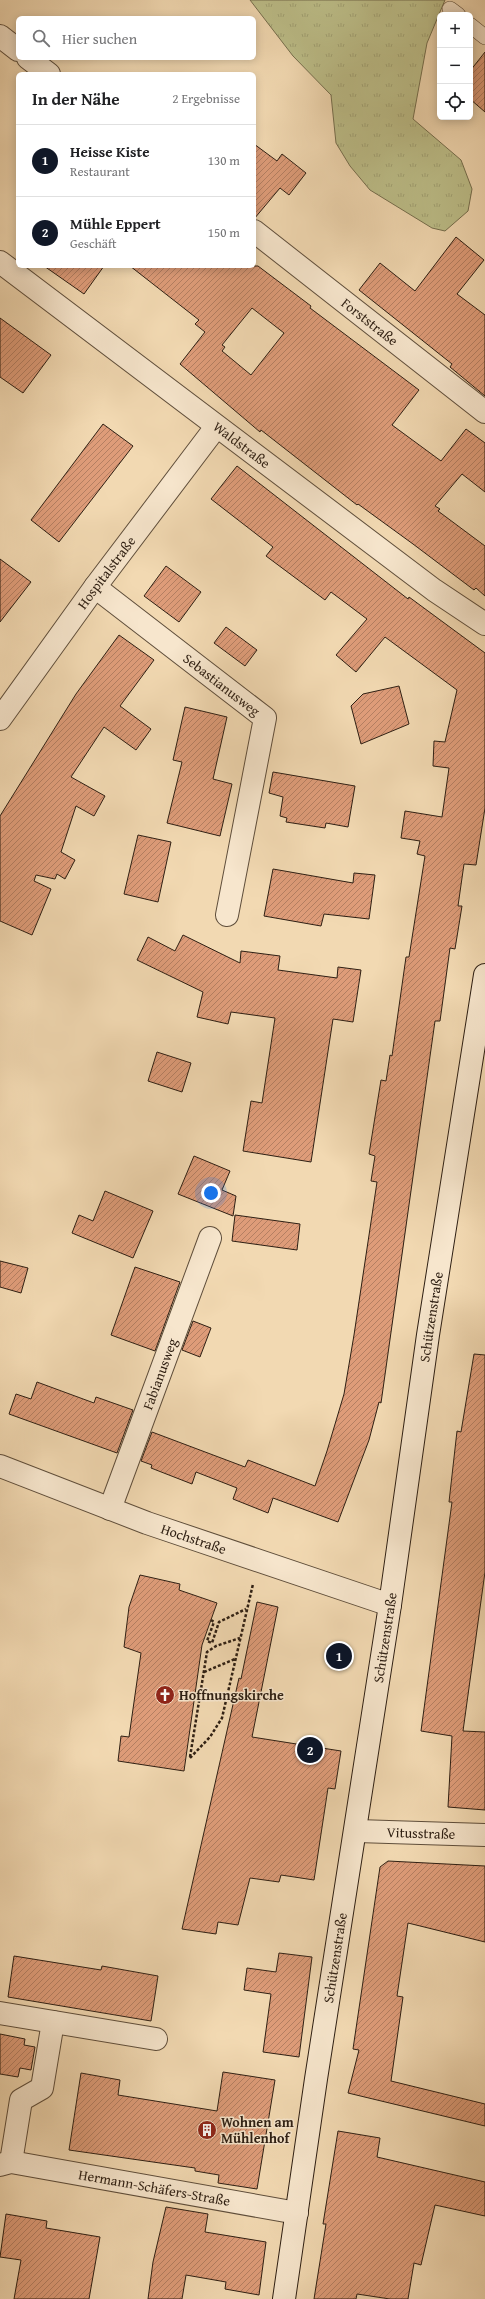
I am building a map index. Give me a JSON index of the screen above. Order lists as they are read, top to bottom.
{
  "streets": {
    "street": [
      "Forststraße",
      "Waldstraße",
      "Hospitalstraße",
      "Sebastianusweg",
      "Schützenstraße",
      "Fabianusweg",
      "Hochstraße",
      "Vitusstraße",
      "Hermann-Schäfers-Straße"
    ]
  },
  "crossings": [
    ["Waldstraße", "Hospitalstraße"],
    ["Hospitalstraße", "Sebastianusweg"],
    ["Schützenstraße", "Hochstraße"],
    ["Schützenstraße", "Vitusstraße"],
    ["Schützenstraße", "Hermann-Schäfers-Straße"],
    ["Fabianusweg", "Hochstraße"]
  ],
  "places": {
    "church": ["Hoffnungskirche"],
    "building": ["Wohnen am Mühlenhof"]
  },
  "page": {
    "map_buttons": ["+", "−"],
    "search": "Hier suchen",
    "heading": ["In der Nähe", "2 Ergebnisse"],
    "list": [
      {
        "mark": "1",
        "name": "Heisse Kiste",
        "note": "Restaurant",
        "value": "130 m"
      },
      {
        "mark": "2",
        "name": "Mühle Eppert",
        "note": "Geschäft",
        "value": "150 m"
      }
    ],
    "pins": ["1", "2"]
  }
}
